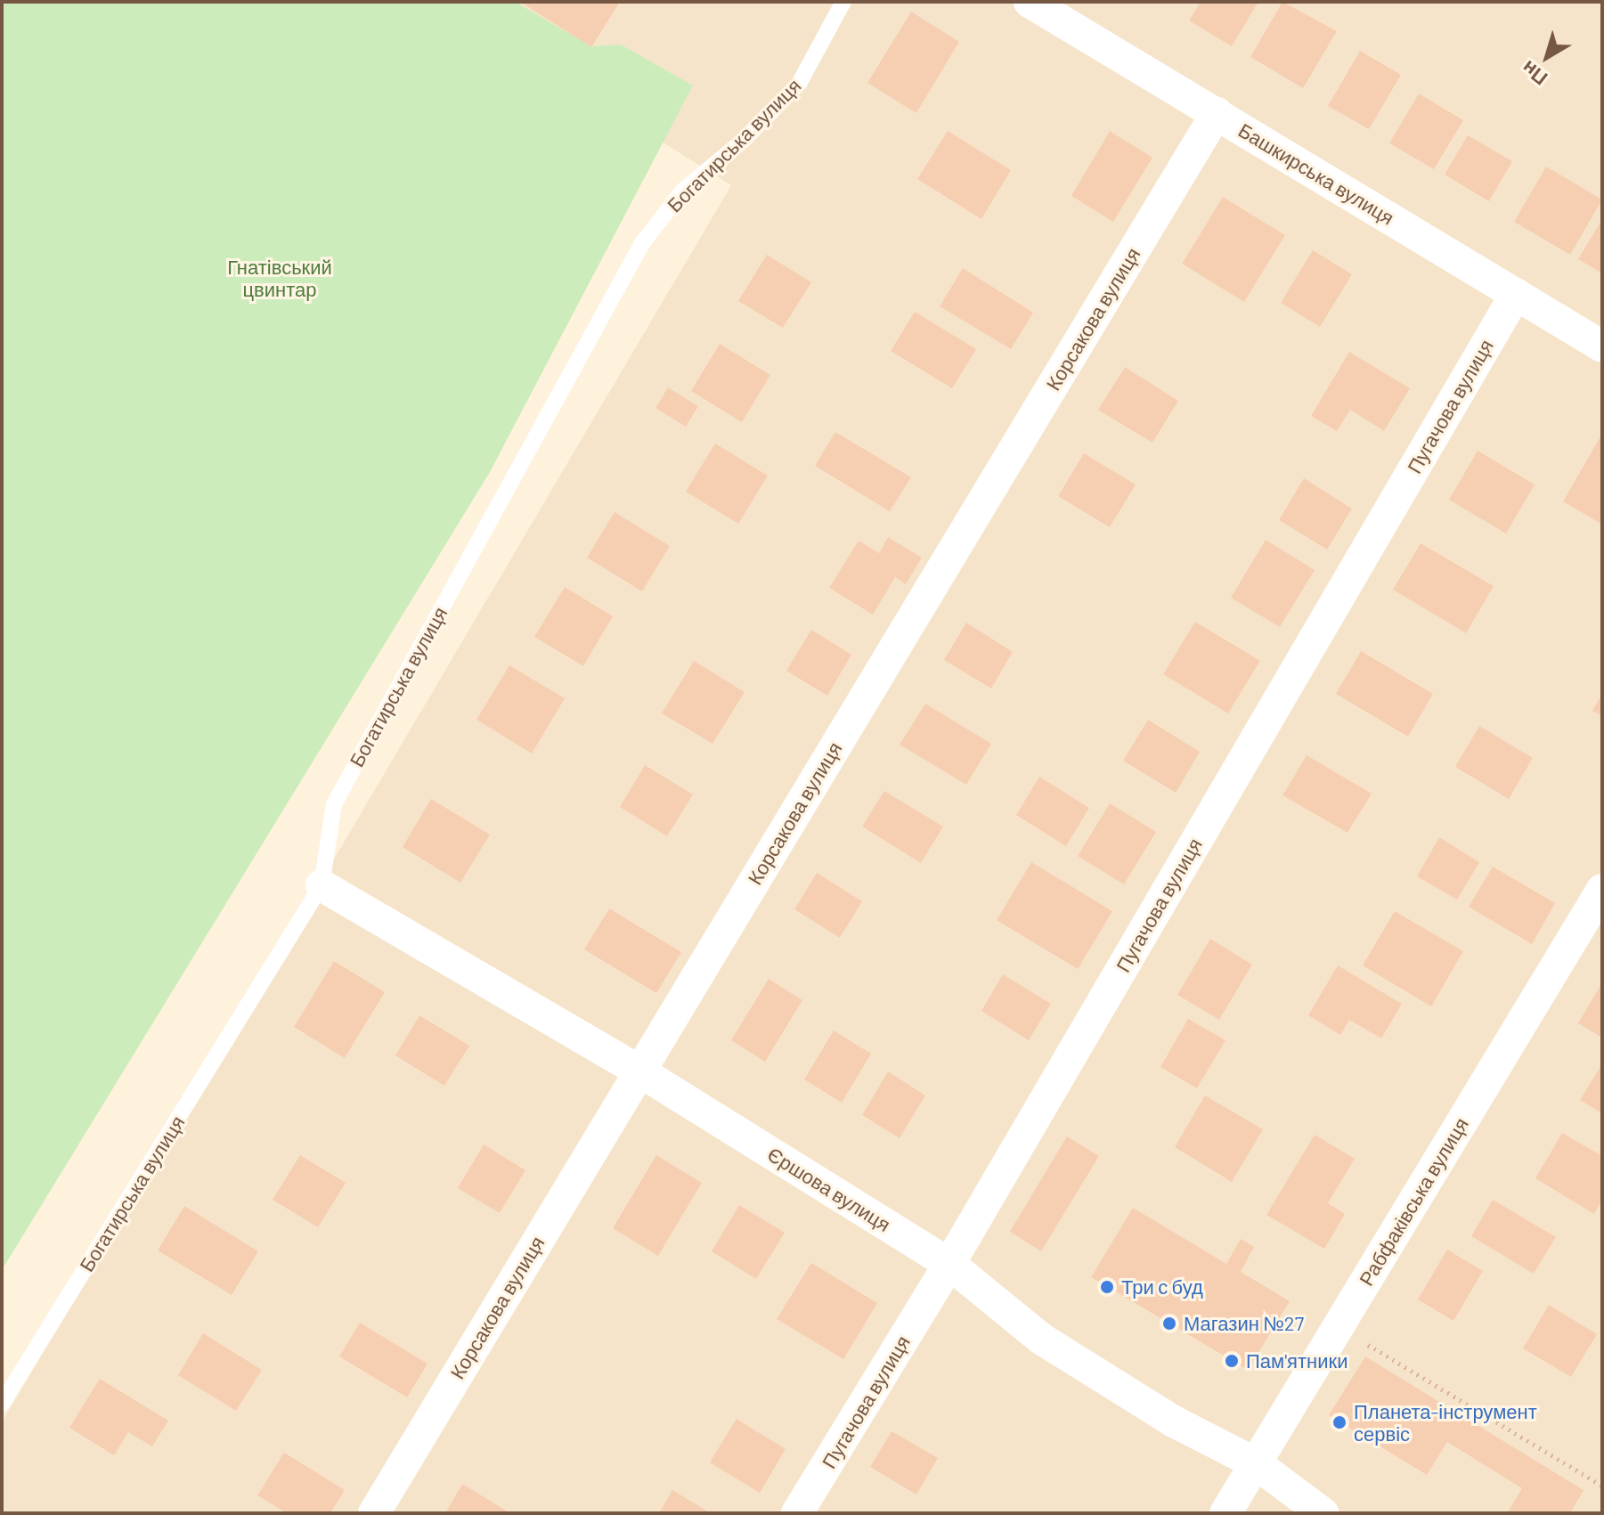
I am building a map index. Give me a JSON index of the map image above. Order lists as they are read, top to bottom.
{
  "streets": {
    "street": [
      "Башкирська вулиця",
      "Корсакова вулиця",
      "Пугачова вулиця",
      "Єршова вулиця",
      "Рабфаківська вулиця"
    ],
    "lane": ["Богатирська вулиця"]
  },
  "crossings": [
    ["Богатирська вулиця", "Єршова вулиця"],
    ["Башкирська вулиця", "Корсакова вулиця"],
    ["Башкирська вулиця", "Пугачова вулиця"],
    ["Корсакова вулиця", "Єршова вулиця"],
    ["Пугачова вулиця", "Єршова вулиця"],
    ["Єршова вулиця", "Рабфаківська вулиця"]
  ],
  "parks": ["Гнатівський цвинтар"],
  "places": [
    "Три с буд",
    "Магазин №27",
    "Пам'ятники",
    "Планета-інструмент сервіс"
  ],
  "north": "bottom left"
}
